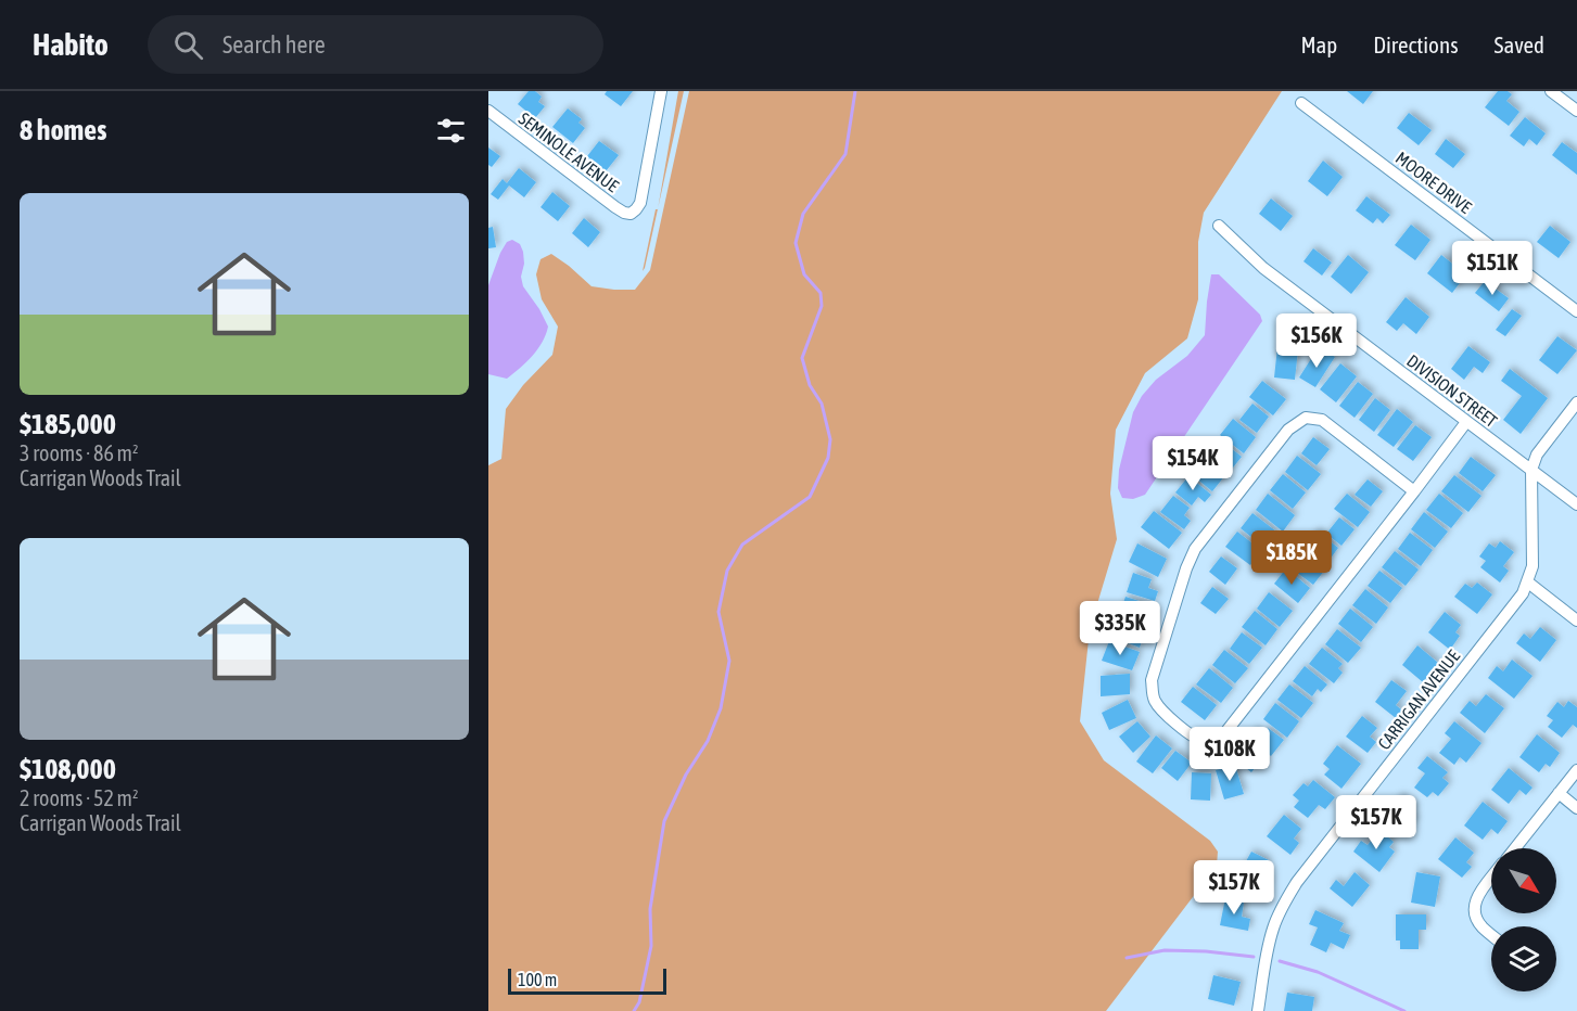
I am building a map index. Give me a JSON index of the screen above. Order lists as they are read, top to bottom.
{
  "streets": {
    "street": [
      "SEMINOLE AVENUE",
      "MOORE DRIVE",
      "DIVISION STREET",
      "CARRIGAN AVENUE"
    ]
  },
  "crossings": [
    ["DIVISION STREET", "CARRIGAN AVENUE"]
  ],
  "scale_bar": "100 m",
  "north": "bottom right",
  "page": {
    "header": "Habito",
    "search": "Search here",
    "nav": ["Map", "Directions", "Saved"],
    "heading": "8 homes",
    "list": [
      {
        "name": "$185,000",
        "note": "3 rooms · 86 m² · Carrigan Woods Trail"
      },
      {
        "name": "$108,000",
        "note": "2 rooms · 52 m² · Carrigan Woods Trail"
      }
    ],
    "price": [
      "$151K",
      "$156K",
      "$154K",
      "$185K",
      "$335K",
      "$108K",
      "$157K",
      "$157K"
    ],
    "scale": "100 m"
  }
}
